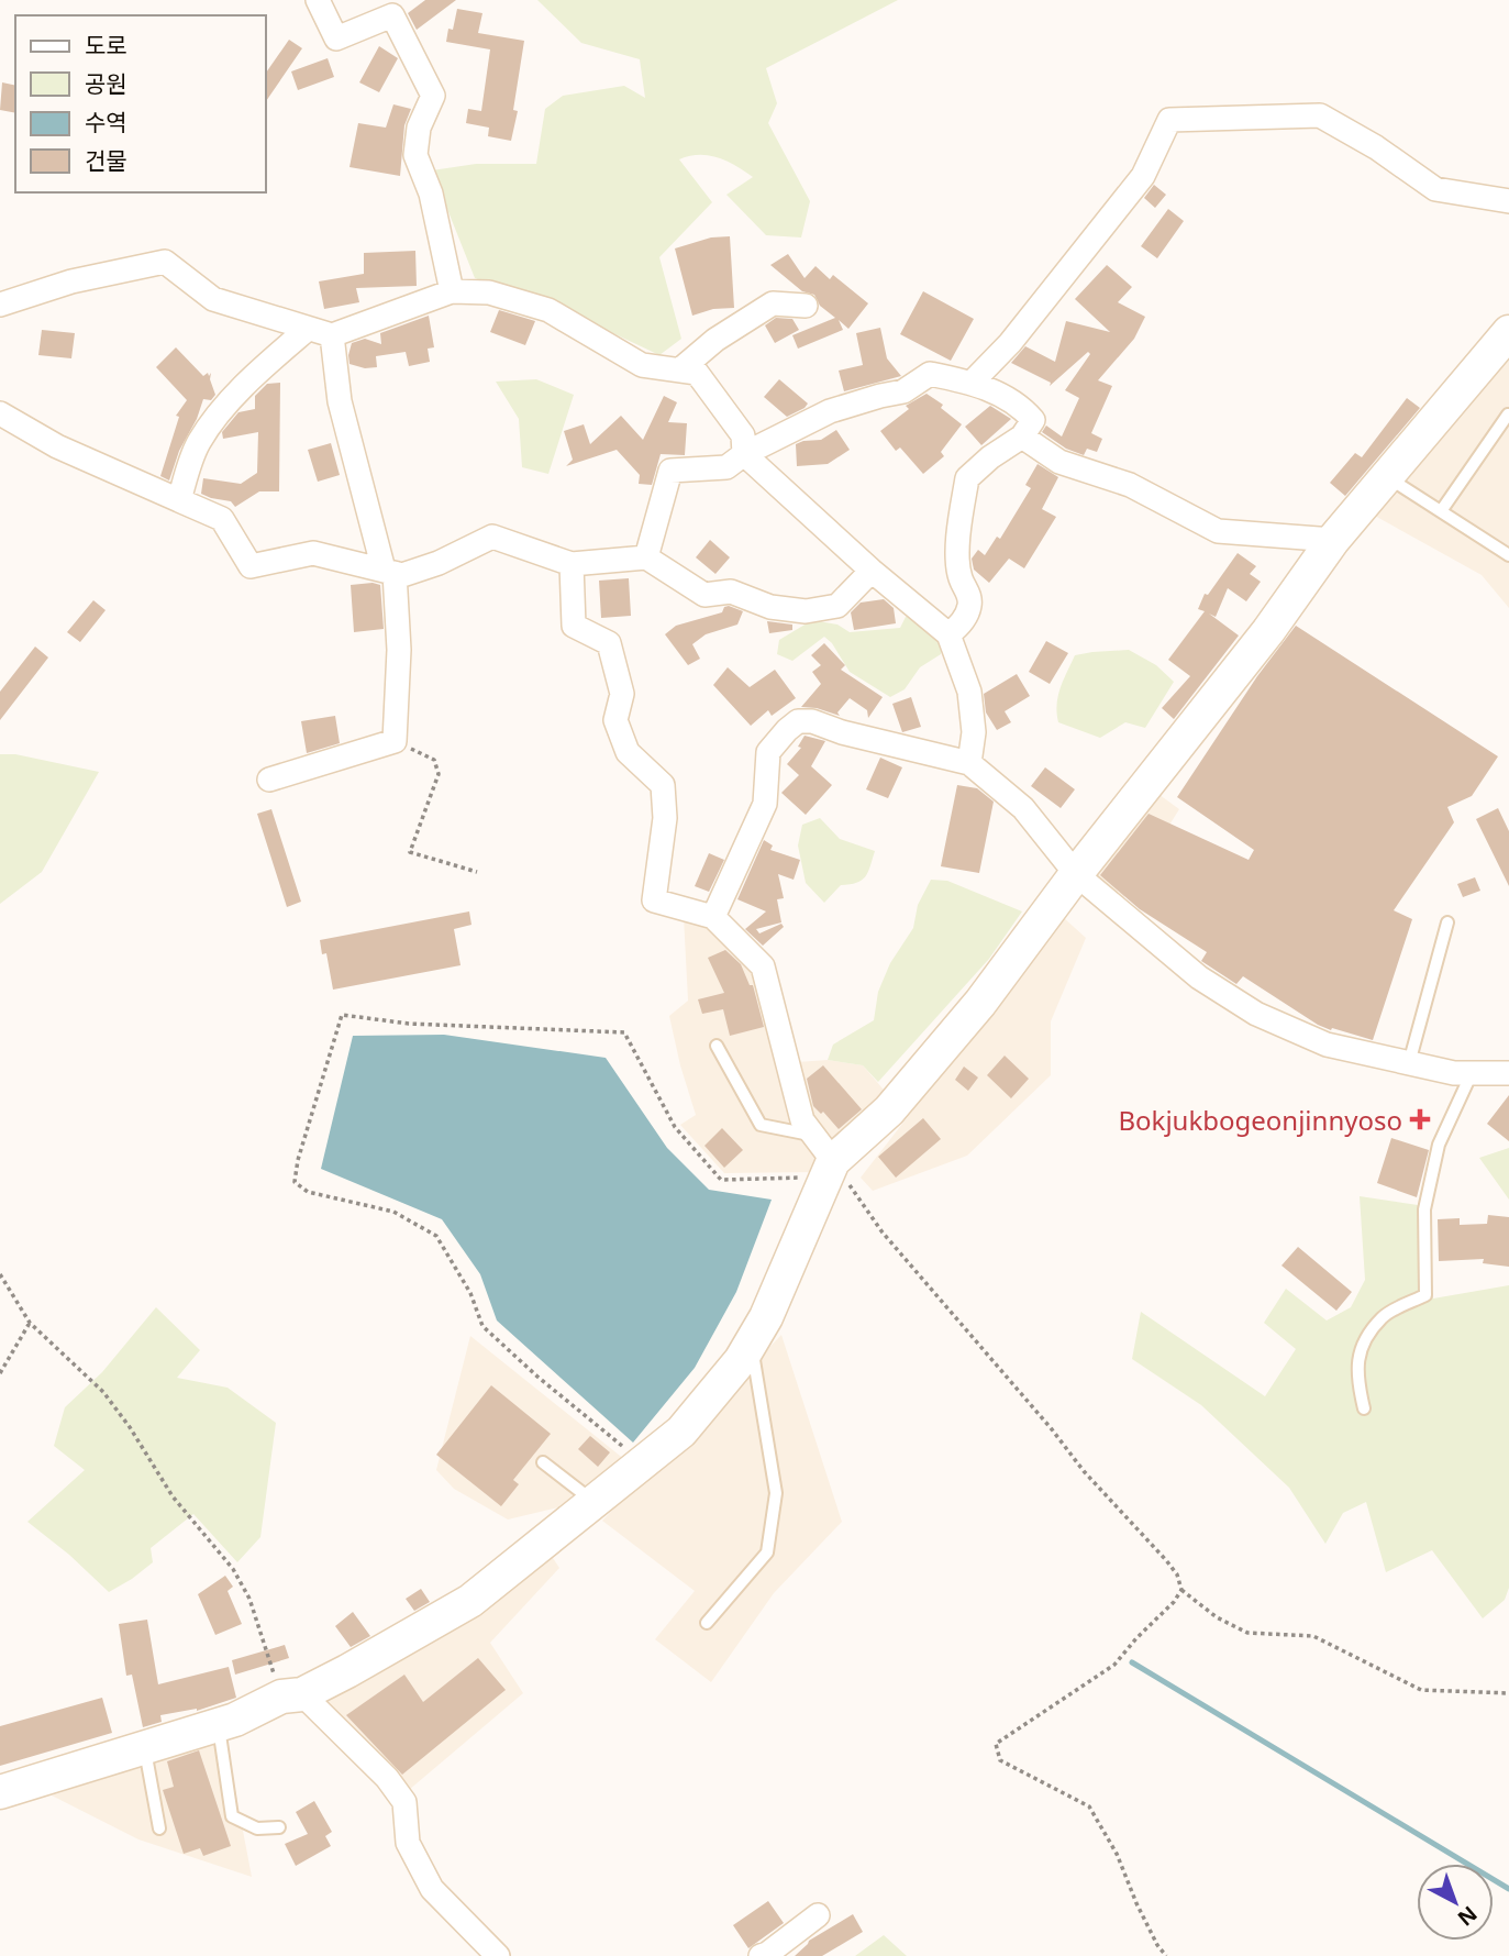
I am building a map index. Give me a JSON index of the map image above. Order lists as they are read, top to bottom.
{
  "places": {
    "health": ["Bokjukbogeonjinnyoso"]
  },
  "legend": [
    "도로",
    "공원",
    "수역",
    "건물"
  ],
  "north": "bottom right"
}
